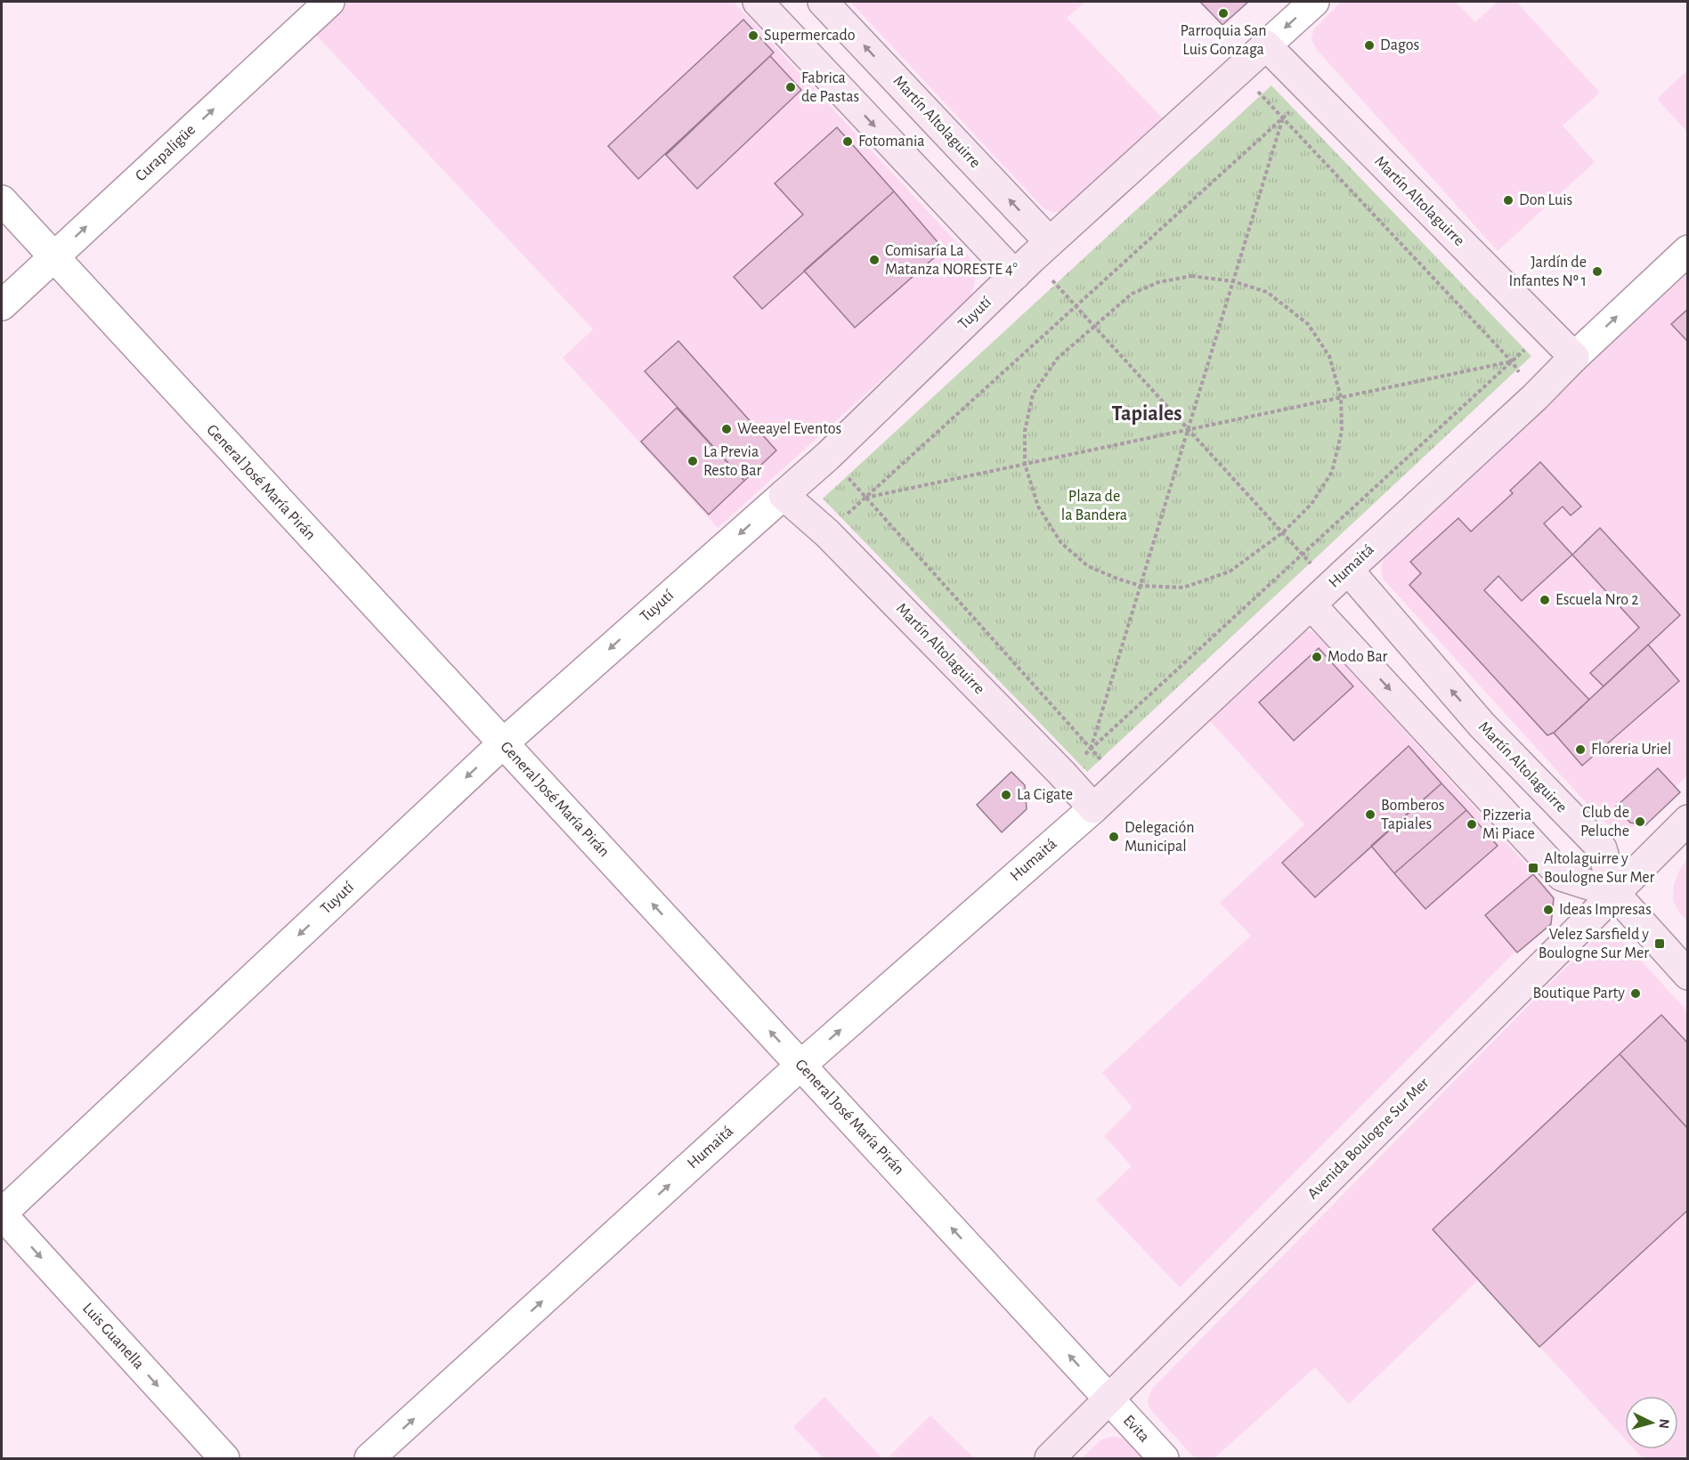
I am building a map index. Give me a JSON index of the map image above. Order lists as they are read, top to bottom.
{
  "streets": {
    "street": [
      "Martín Altolaguirre",
      "Curapaligüe",
      "Tuyutí",
      "General José María Pirán",
      "Humaitá",
      "Avenida Boulogne Sur Mer",
      "Luis Guanella",
      "Evita"
    ]
  },
  "crossings": [
    ["Martín Altolaguirre", "Tuyutí"],
    ["Martín Altolaguirre", "Humaitá"],
    ["Martín Altolaguirre", "Avenida Boulogne Sur Mer"],
    ["Curapaligüe", "General José María Pirán"],
    ["Tuyutí", "General José María Pirán"],
    ["Tuyutí", "Luis Guanella"],
    ["General José María Pirán", "Humaitá"],
    ["General José María Pirán", "Avenida Boulogne Sur Mer"],
    ["General José María Pirán", "Evita"],
    ["Avenida Boulogne Sur Mer", "Evita"]
  ],
  "one_way": [
    "Curapaligüe",
    "Tuyutí",
    "General José María Pirán",
    "Humaitá",
    "Luis Guanella"
  ],
  "districts": ["Tapiales"],
  "parks": ["Plaza de la Bandera"],
  "places": {
    "other": [
      "Parroquia San Luis Gonzaga",
      "Supermercado",
      "Dagos",
      "Fabrica de Pastas",
      "Fotomania",
      "Don Luis",
      "Comisaría La Matanza NORESTE 4°",
      "Jardín de Infantes Nº 1",
      "Weeayel Eventos",
      "La Previa Resto Bar",
      "Escuela Nro 2",
      "Modo Bar",
      "Floreria Uriel",
      "La Cigate",
      "Bomberos Tapiales",
      "Club de Peluche",
      "Pizzeria Mi Piace",
      "Delegación Municipal",
      "Ideas Impresas",
      "Boutique Party"
    ],
    "transit": ["Altolaguirre y Boulogne Sur Mer", "Velez Sarsfield y Boulogne Sur Mer"]
  },
  "north": "right"
}
